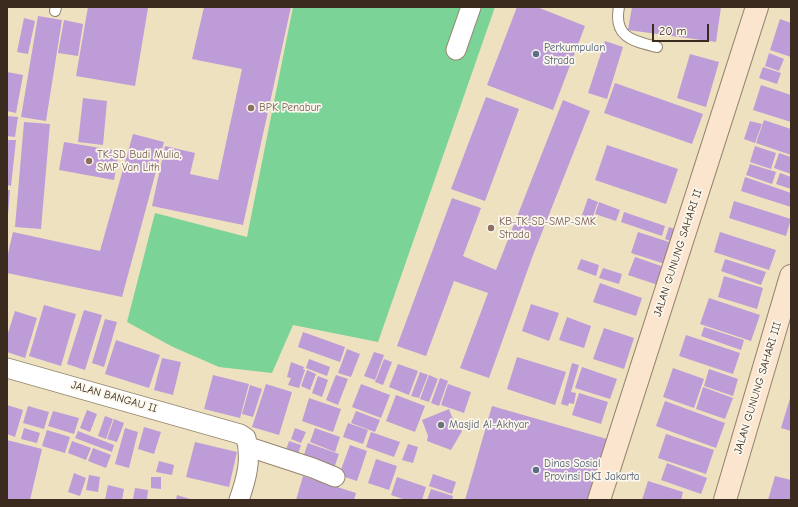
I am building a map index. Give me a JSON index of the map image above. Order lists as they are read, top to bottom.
{
  "streets": {
    "street": ["JALAN GUNUNG SAHARI II", "JALAN GUNUNG SAHARI III", "JALAN BANGAU II"]
  },
  "places": [
    "Perkumpulan Strada",
    "BPK Penabur",
    "TK-SD Budi Mulia, SMP Van Lith",
    "KB-TK-SD-SMP-SMK Strada",
    "Masjid Al-Akhyar",
    "Dinas Sosial Provinsi DKI Jakarta"
  ],
  "scale_bar": "20 m"
}
